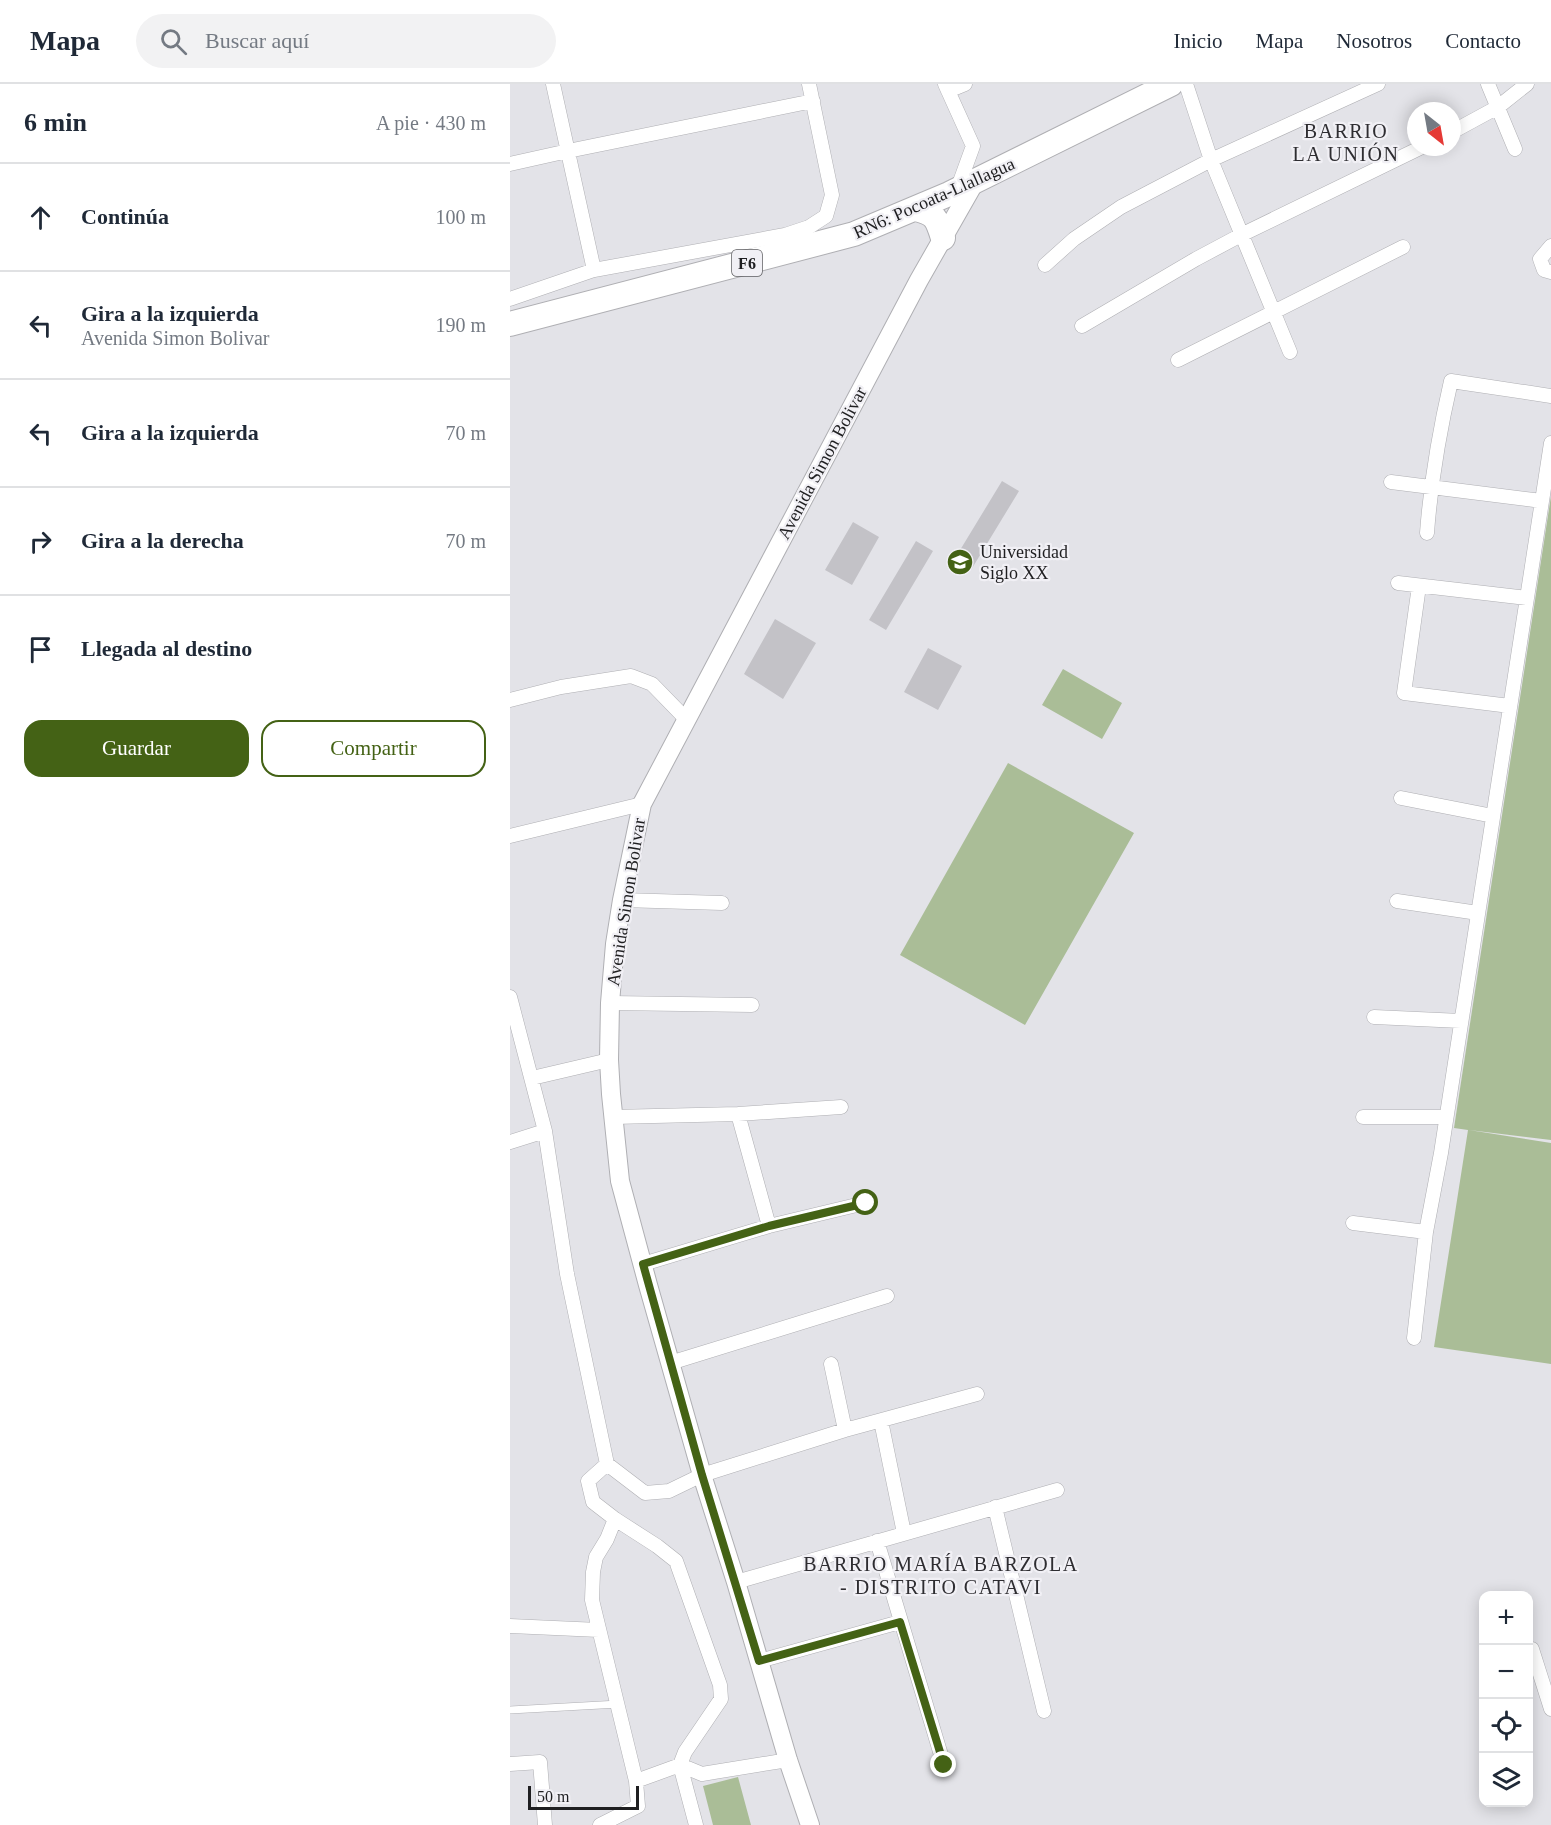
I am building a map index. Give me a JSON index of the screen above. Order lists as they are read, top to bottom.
{
  "streets": {
    "highway": ["RN6: Pocoata-Llallagua", "F6"],
    "main road": ["Avenida Simon Bolivar"]
  },
  "crossings": [
    ["RN6: Pocoata-Llallagua", "Avenida Simon Bolivar"]
  ],
  "districts": ["BARRIO LA UNIÓN", "BARRIO MARÍA BARZOLA - DISTRITO CATAVI"],
  "places": {
    "school or university": ["Universidad Siglo XX"]
  },
  "scale_bar": "50 m",
  "north": "bottom right",
  "page": {
    "header": "Mapa",
    "search": "Buscar aquí",
    "nav": [
      "Inicio",
      "Mapa",
      "Nosotros",
      "Contacto"
    ],
    "heading": ["6 min", "A pie · 430 m"],
    "list": [
      ["Continúa", "100 m"],
      ["Gira a la izquierda", "Avenida Simon Bolivar", "190 m"],
      ["Gira a la izquierda", "70 m"],
      ["Gira a la derecha", "70 m"],
      "Llegada al destino"
    ],
    "buttons": ["Guardar", "Compartir"],
    "map_buttons": ["+", "−"],
    "scale": "50 m"
  }
}
